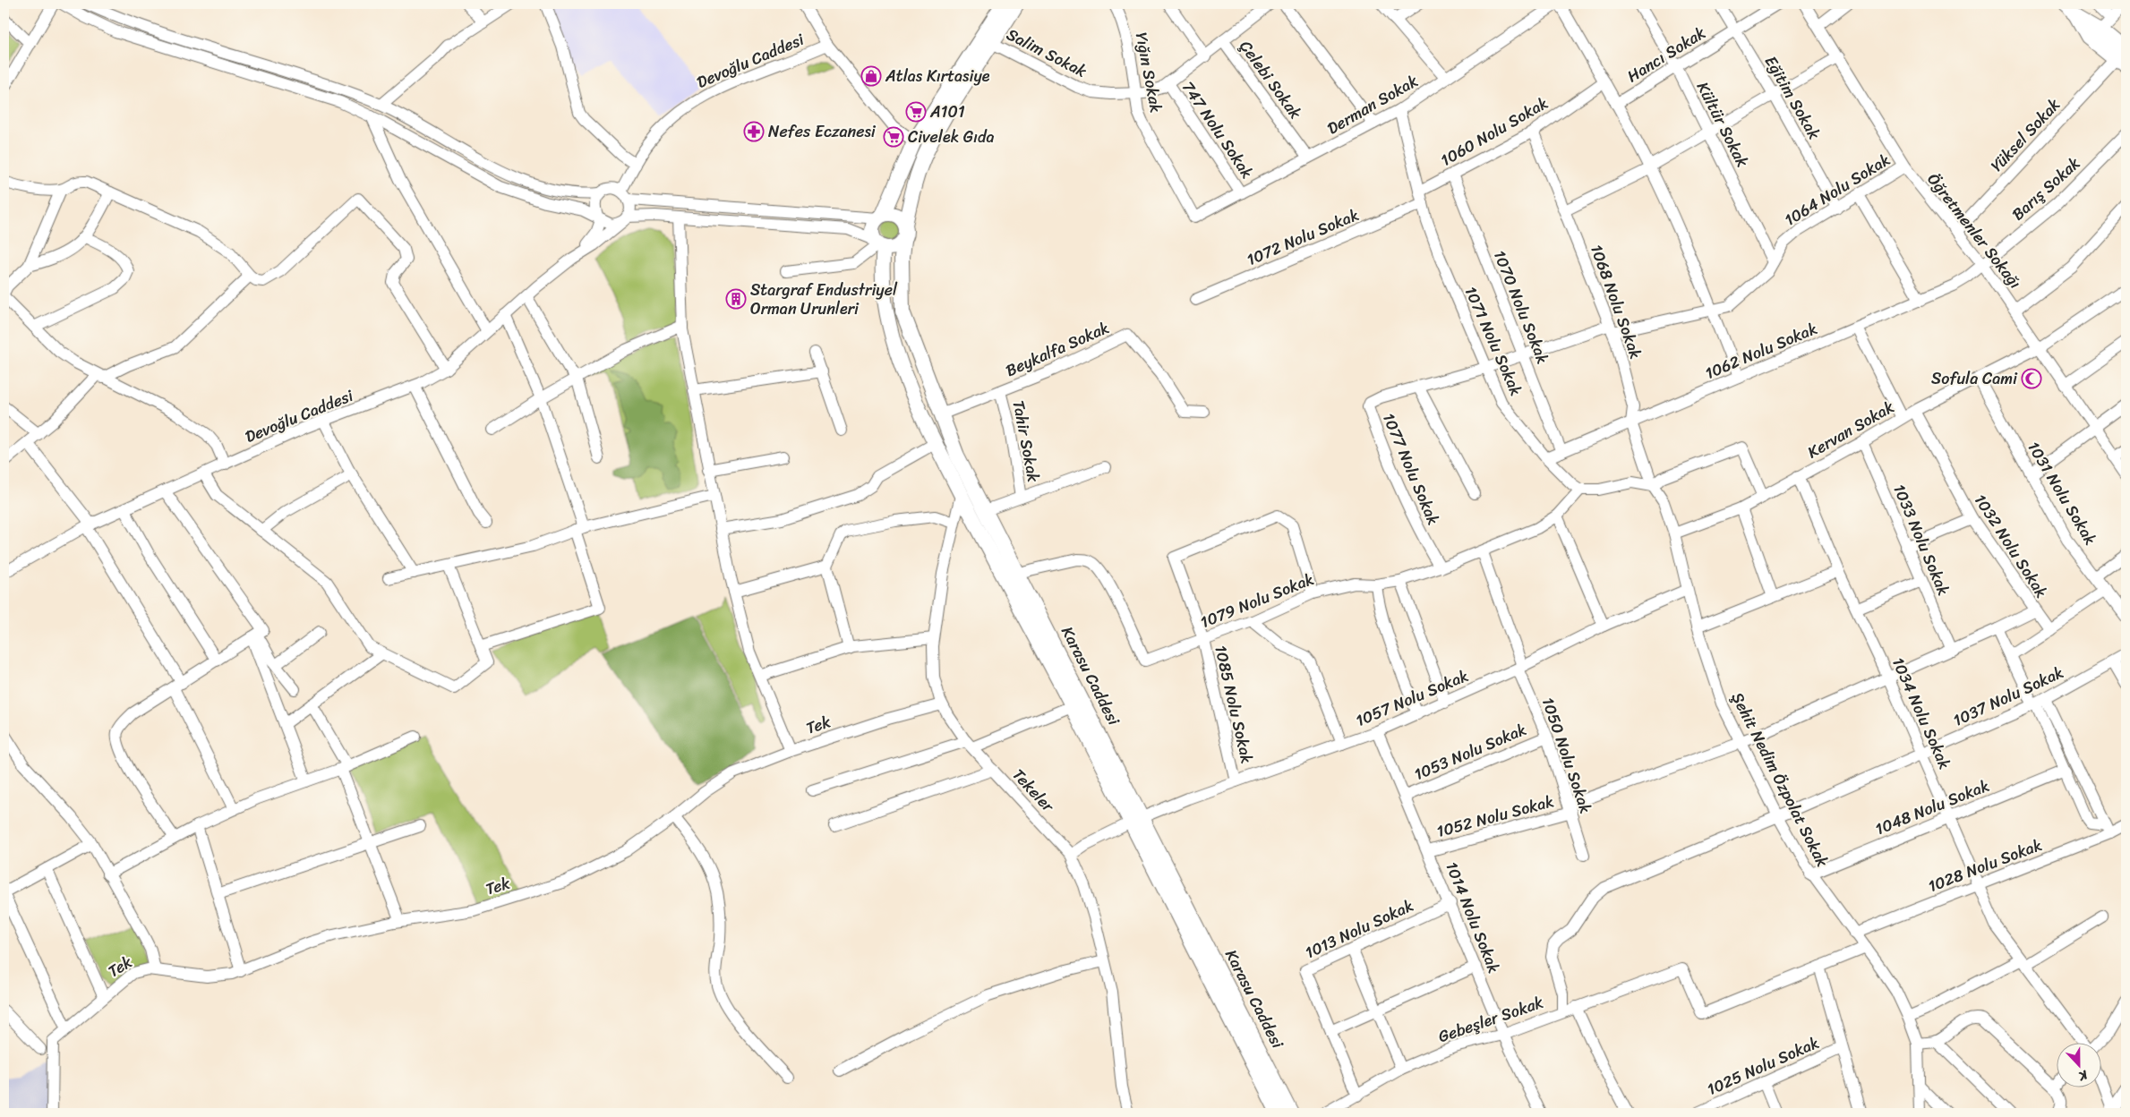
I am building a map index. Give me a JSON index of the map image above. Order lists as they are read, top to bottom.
{
  "streets": {
    "main road": ["Karasu Caddesi"],
    "street": [
      "Salim Sokak",
      "Hancı Sokak",
      "Devoğlu Caddesi",
      "Yığın Sokak",
      "Çelebi Sokak",
      "Eğitim Sokak",
      "Derman Sokak",
      "Kültür Sokak",
      "747 Nolu Sokak",
      "1060 Nolu Sokak",
      "Yüksel Sokak",
      "Barış Sokak",
      "1064 Nolu Sokak",
      "Öğretmenler Sokağı",
      "1072 Nolu Sokak",
      "1068 Nolu Sokak",
      "1070 Nolu Sokak",
      "1071 Nolu Sokak",
      "Beykalfa Sokak",
      "1062 Nolu Sokak",
      "Kervan Sokak",
      "Tahir Sokak",
      "1077 Nolu Sokak",
      "1031 Nolu Sokak",
      "1033 Nolu Sokak",
      "1032 Nolu Sokak",
      "1079 Nolu Sokak",
      "1037 Nolu Sokak",
      "1057 Nolu Sokak",
      "1085 Nolu Sokak",
      "1034 Nolu Sokak",
      "Tek",
      "1053 Nolu Sokak",
      "1050 Nolu Sokak",
      "Şehit Nedim Özpolat Sokak",
      "Tekeler",
      "1048 Nolu Sokak",
      "1052 Nolu Sokak",
      "1028 Nolu Sokak",
      "1014 Nolu Sokak",
      "1013 Nolu Sokak",
      "Gebeşler Sokak",
      "1025 Nolu Sokak"
    ]
  },
  "crossings": [
    ["Salim Sokak", "Yığın Sokak"],
    ["Salim Sokak", "Çelebi Sokak"],
    ["Salim Sokak", "747 Nolu Sokak"],
    ["Hancı Sokak", "Eğitim Sokak"],
    ["Hancı Sokak", "Kültür Sokak"],
    ["Yığın Sokak", "Derman Sokak"],
    ["Çelebi Sokak", "Derman Sokak"],
    ["Eğitim Sokak", "1064 Nolu Sokak"],
    ["Derman Sokak", "747 Nolu Sokak"],
    ["Derman Sokak", "1071 Nolu Sokak"],
    ["Kültür Sokak", "1064 Nolu Sokak"],
    ["1060 Nolu Sokak", "1072 Nolu Sokak"],
    ["1060 Nolu Sokak", "1068 Nolu Sokak"],
    ["1060 Nolu Sokak", "1070 Nolu Sokak"],
    ["1060 Nolu Sokak", "1071 Nolu Sokak"],
    ["Yüksel Sokak", "Öğretmenler Sokağı"],
    ["Barış Sokak", "Öğretmenler Sokağı"],
    ["Barış Sokak", "1062 Nolu Sokak"],
    ["1064 Nolu Sokak", "Öğretmenler Sokağı"],
    ["1064 Nolu Sokak", "1068 Nolu Sokak"],
    ["1064 Nolu Sokak", "1070 Nolu Sokak"],
    ["1064 Nolu Sokak", "1071 Nolu Sokak"],
    ["1064 Nolu Sokak", "1077 Nolu Sokak"],
    ["Öğretmenler Sokağı", "1062 Nolu Sokak"],
    ["Öğretmenler Sokağı", "Kervan Sokak"],
    ["1072 Nolu Sokak", "1071 Nolu Sokak"],
    ["1068 Nolu Sokak", "1062 Nolu Sokak"],
    ["1068 Nolu Sokak", "Şehit Nedim Özpolat Sokak"],
    ["1070 Nolu Sokak", "1062 Nolu Sokak"],
    ["1071 Nolu Sokak", "1062 Nolu Sokak"],
    ["Beykalfa Sokak", "Tahir Sokak"],
    ["Beykalfa Sokak", "Karasu Caddesi"],
    ["Kervan Sokak", "1031 Nolu Sokak"],
    ["Kervan Sokak", "1033 Nolu Sokak"],
    ["Kervan Sokak", "1032 Nolu Sokak"],
    ["Kervan Sokak", "1034 Nolu Sokak"],
    ["Kervan Sokak", "Şehit Nedim Özpolat Sokak"],
    ["1077 Nolu Sokak", "1079 Nolu Sokak"],
    ["1033 Nolu Sokak", "1032 Nolu Sokak"],
    ["1032 Nolu Sokak", "1034 Nolu Sokak"],
    ["1032 Nolu Sokak", "Şehit Nedim Özpolat Sokak"],
    ["1032 Nolu Sokak", "1052 Nolu Sokak"],
    ["1079 Nolu Sokak", "Karasu Caddesi"],
    ["1079 Nolu Sokak", "1085 Nolu Sokak"],
    ["1079 Nolu Sokak", "1050 Nolu Sokak"],
    ["Karasu Caddesi", "1057 Nolu Sokak"],
    ["Karasu Caddesi", "Tekeler"],
    ["1037 Nolu Sokak", "1034 Nolu Sokak"],
    ["1037 Nolu Sokak", "Şehit Nedim Özpolat Sokak"],
    ["1037 Nolu Sokak", "Gebeşler Sokak"],
    ["1057 Nolu Sokak", "1085 Nolu Sokak"],
    ["1057 Nolu Sokak", "1050 Nolu Sokak"],
    ["1057 Nolu Sokak", "Şehit Nedim Özpolat Sokak"],
    ["1057 Nolu Sokak", "Tekeler"],
    ["1057 Nolu Sokak", "1014 Nolu Sokak"],
    ["1034 Nolu Sokak", "1048 Nolu Sokak"],
    ["1034 Nolu Sokak", "1028 Nolu Sokak"],
    ["Tek", "Tekeler"],
    ["1053 Nolu Sokak", "1050 Nolu Sokak"],
    ["1053 Nolu Sokak", "1014 Nolu Sokak"],
    ["1050 Nolu Sokak", "1052 Nolu Sokak"],
    ["Şehit Nedim Özpolat Sokak", "1048 Nolu Sokak"],
    ["Şehit Nedim Özpolat Sokak", "1052 Nolu Sokak"],
    ["Şehit Nedim Özpolat Sokak", "1028 Nolu Sokak"],
    ["Şehit Nedim Özpolat Sokak", "Gebeşler Sokak"],
    ["1052 Nolu Sokak", "1014 Nolu Sokak"],
    ["1014 Nolu Sokak", "1013 Nolu Sokak"],
    ["1014 Nolu Sokak", "Gebeşler Sokak"],
    ["1013 Nolu Sokak", "Gebeşler Sokak"]
  ],
  "places": {
    "shop": ["Atlas Kırtasiye"],
    "supermarket": ["A101", "Civelek Gıda"],
    "pharmacy": ["Nefes Eczanesi"],
    "building": ["Stargraf Endustriyel Orman Urunleri"],
    "mosque": ["Sofula Cami"]
  },
  "north": "bottom"
}
